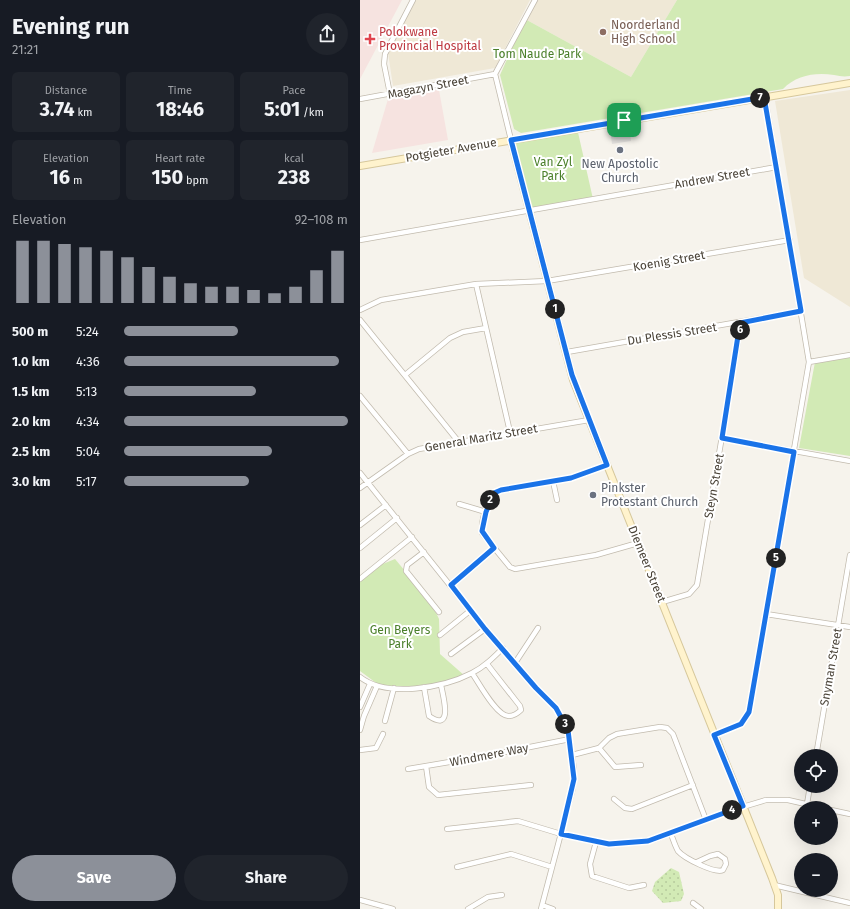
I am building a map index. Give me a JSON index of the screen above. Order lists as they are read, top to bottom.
{
  "streets": {
    "street": [
      "Magazyn Street",
      "Potgieter Avenue",
      "Andrew Street",
      "Koenig Street",
      "Du Plessis Street",
      "General Maritz Street",
      "Steyn Street",
      "Diemeer Street",
      "Snyman Street",
      "Windmere Way"
    ]
  },
  "crossings": [
    ["Magazyn Street", "Diemeer Street"],
    ["Potgieter Avenue", "Diemeer Street"],
    ["Andrew Street", "Diemeer Street"],
    ["Koenig Street", "Diemeer Street"],
    ["Du Plessis Street", "Steyn Street"],
    ["Du Plessis Street", "Diemeer Street"],
    ["General Maritz Street", "Diemeer Street"],
    ["Steyn Street", "Diemeer Street"]
  ],
  "parks": ["Tom Naude Park", "Van Zyl Park", "Gen Beyers Park"],
  "places": {
    "other": ["Noorderland High School", "New Apostolic Church", "Pinkster Protestant Church"],
    "health": ["Polokwane Provincial Hospital"]
  },
  "page": {
    "heading": ["Evening run", "21:21"],
    "stats": [
      ["Distance", "3.74 km"],
      ["Time", "18:46"],
      ["Pace", "5:01 /km"],
      ["Elevation", "16 m"],
      ["Heart rate", "150 bpm"],
      ["kcal", "238"]
    ],
    "pins": [
      "7",
      "1",
      "6",
      "2",
      "5",
      "3",
      "4"
    ],
    "chart": ["Elevation", "92–108 m"],
    "list": [
      {
        "name": "500 m",
        "note": "5:24"
      },
      {
        "name": "1.0 km",
        "note": "4:36"
      },
      {
        "name": "1.5 km",
        "note": "5:13"
      },
      {
        "name": "2.0 km",
        "note": "4:34"
      },
      {
        "name": "2.5 km",
        "note": "5:04"
      },
      {
        "name": "3.0 km",
        "note": "5:17"
      }
    ],
    "map_buttons": ["+", "−"],
    "buttons": ["Save", "Share"]
  }
}
